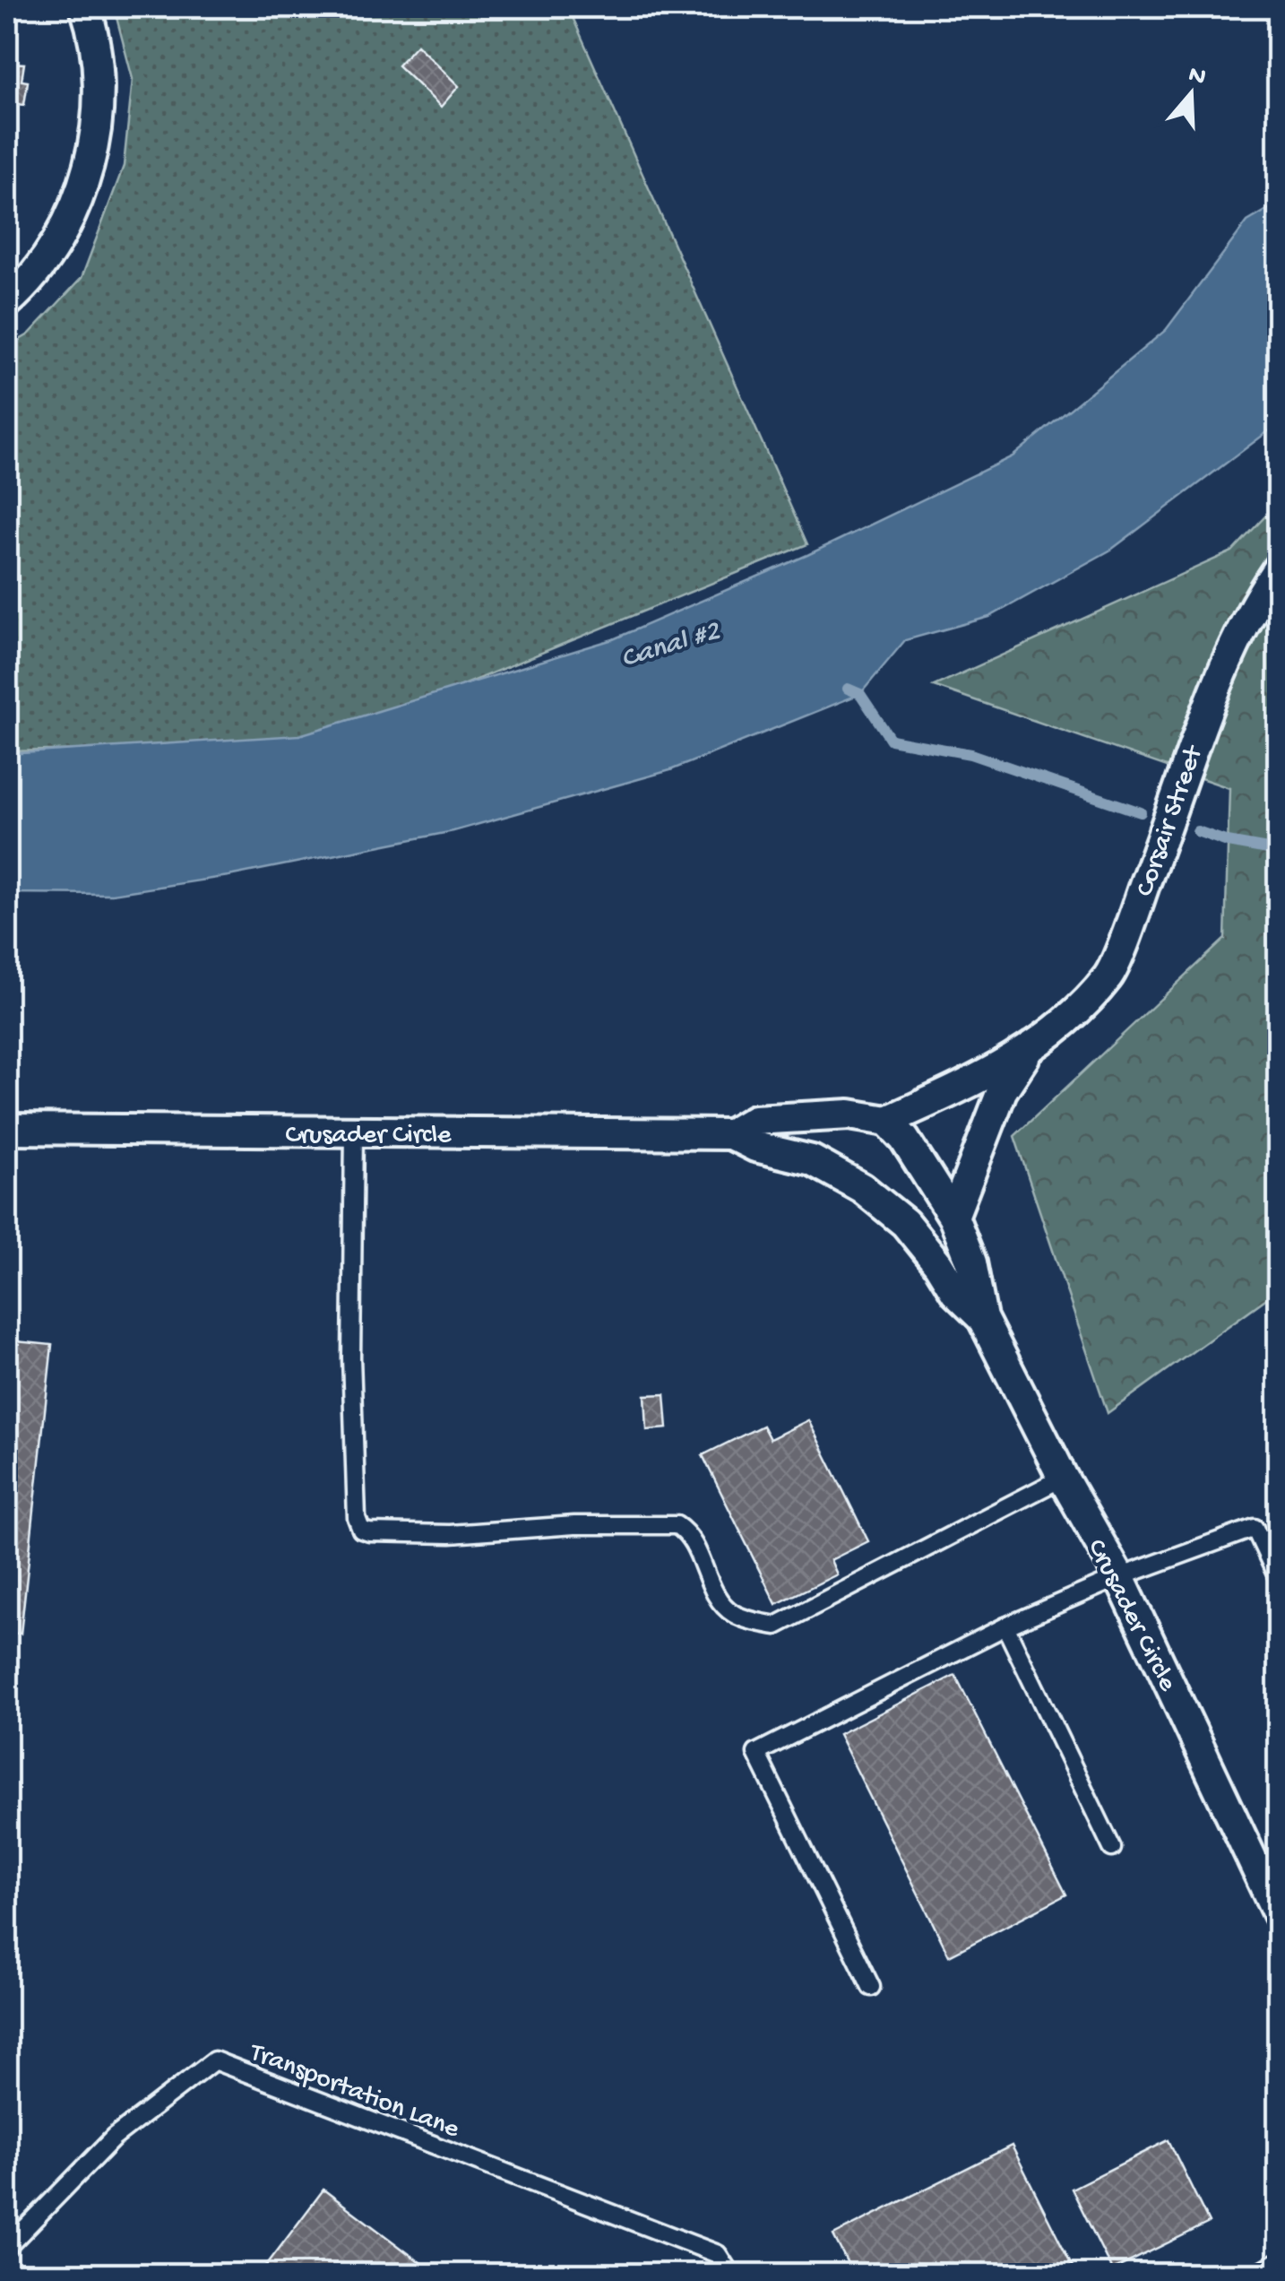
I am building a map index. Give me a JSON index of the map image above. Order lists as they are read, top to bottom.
{
  "streets": {
    "street": ["Corsair Street", "Crusader Circle"],
    "lane": ["Transportation Lane"]
  },
  "crossings": [
    ["Corsair Street", "Crusader Circle"]
  ],
  "water": ["Canal #2"],
  "north": "top"
}
